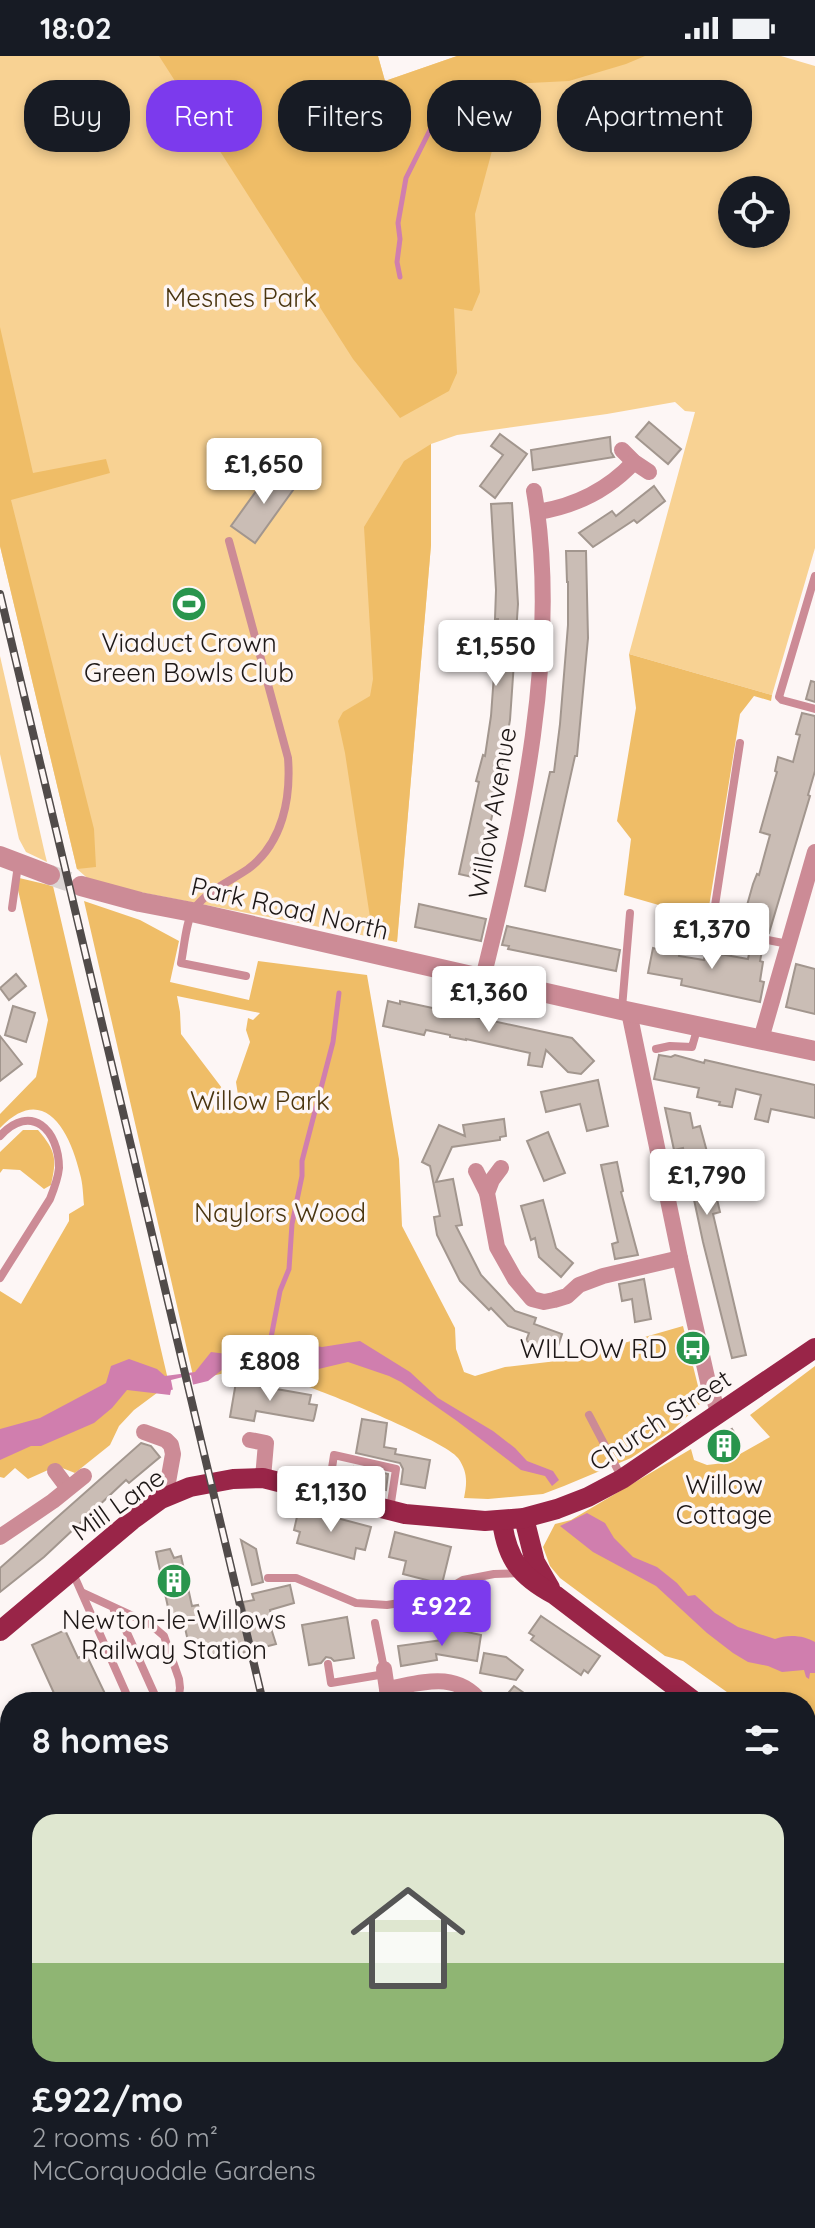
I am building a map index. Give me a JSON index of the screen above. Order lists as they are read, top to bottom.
{
  "streets": {
    "main road": ["Church Street", "Mill Lane"],
    "street": ["Willow Avenue", "Park Road North"]
  },
  "crossings": [
    ["Willow Avenue", "Park Road North"],
    ["Church Street", "Mill Lane"]
  ],
  "parks": ["Mesnes Park", "Willow Park", "Naylors Wood"],
  "places": {
    "sports": ["Viaduct Crown Green Bowls Club"],
    "bus stop": ["WILLOW RD"],
    "building": ["Willow Cottage", "Newton-le-Willows Railway Station"]
  },
  "page": {
    "status": "18:02",
    "chip": [
      "Buy",
      "Rent",
      "Filters",
      "New",
      "Apartment"
    ],
    "price": [
      "£1,650",
      "£1,550",
      "£1,370",
      "£1,360",
      "£1,790",
      "£808",
      "£1,130",
      "£922"
    ],
    "heading": "8 homes",
    "list": [
      {
        "name": "£922/mo",
        "note": "2 rooms · 60 m² · McCorquodale Gardens"
      }
    ]
  }
}
